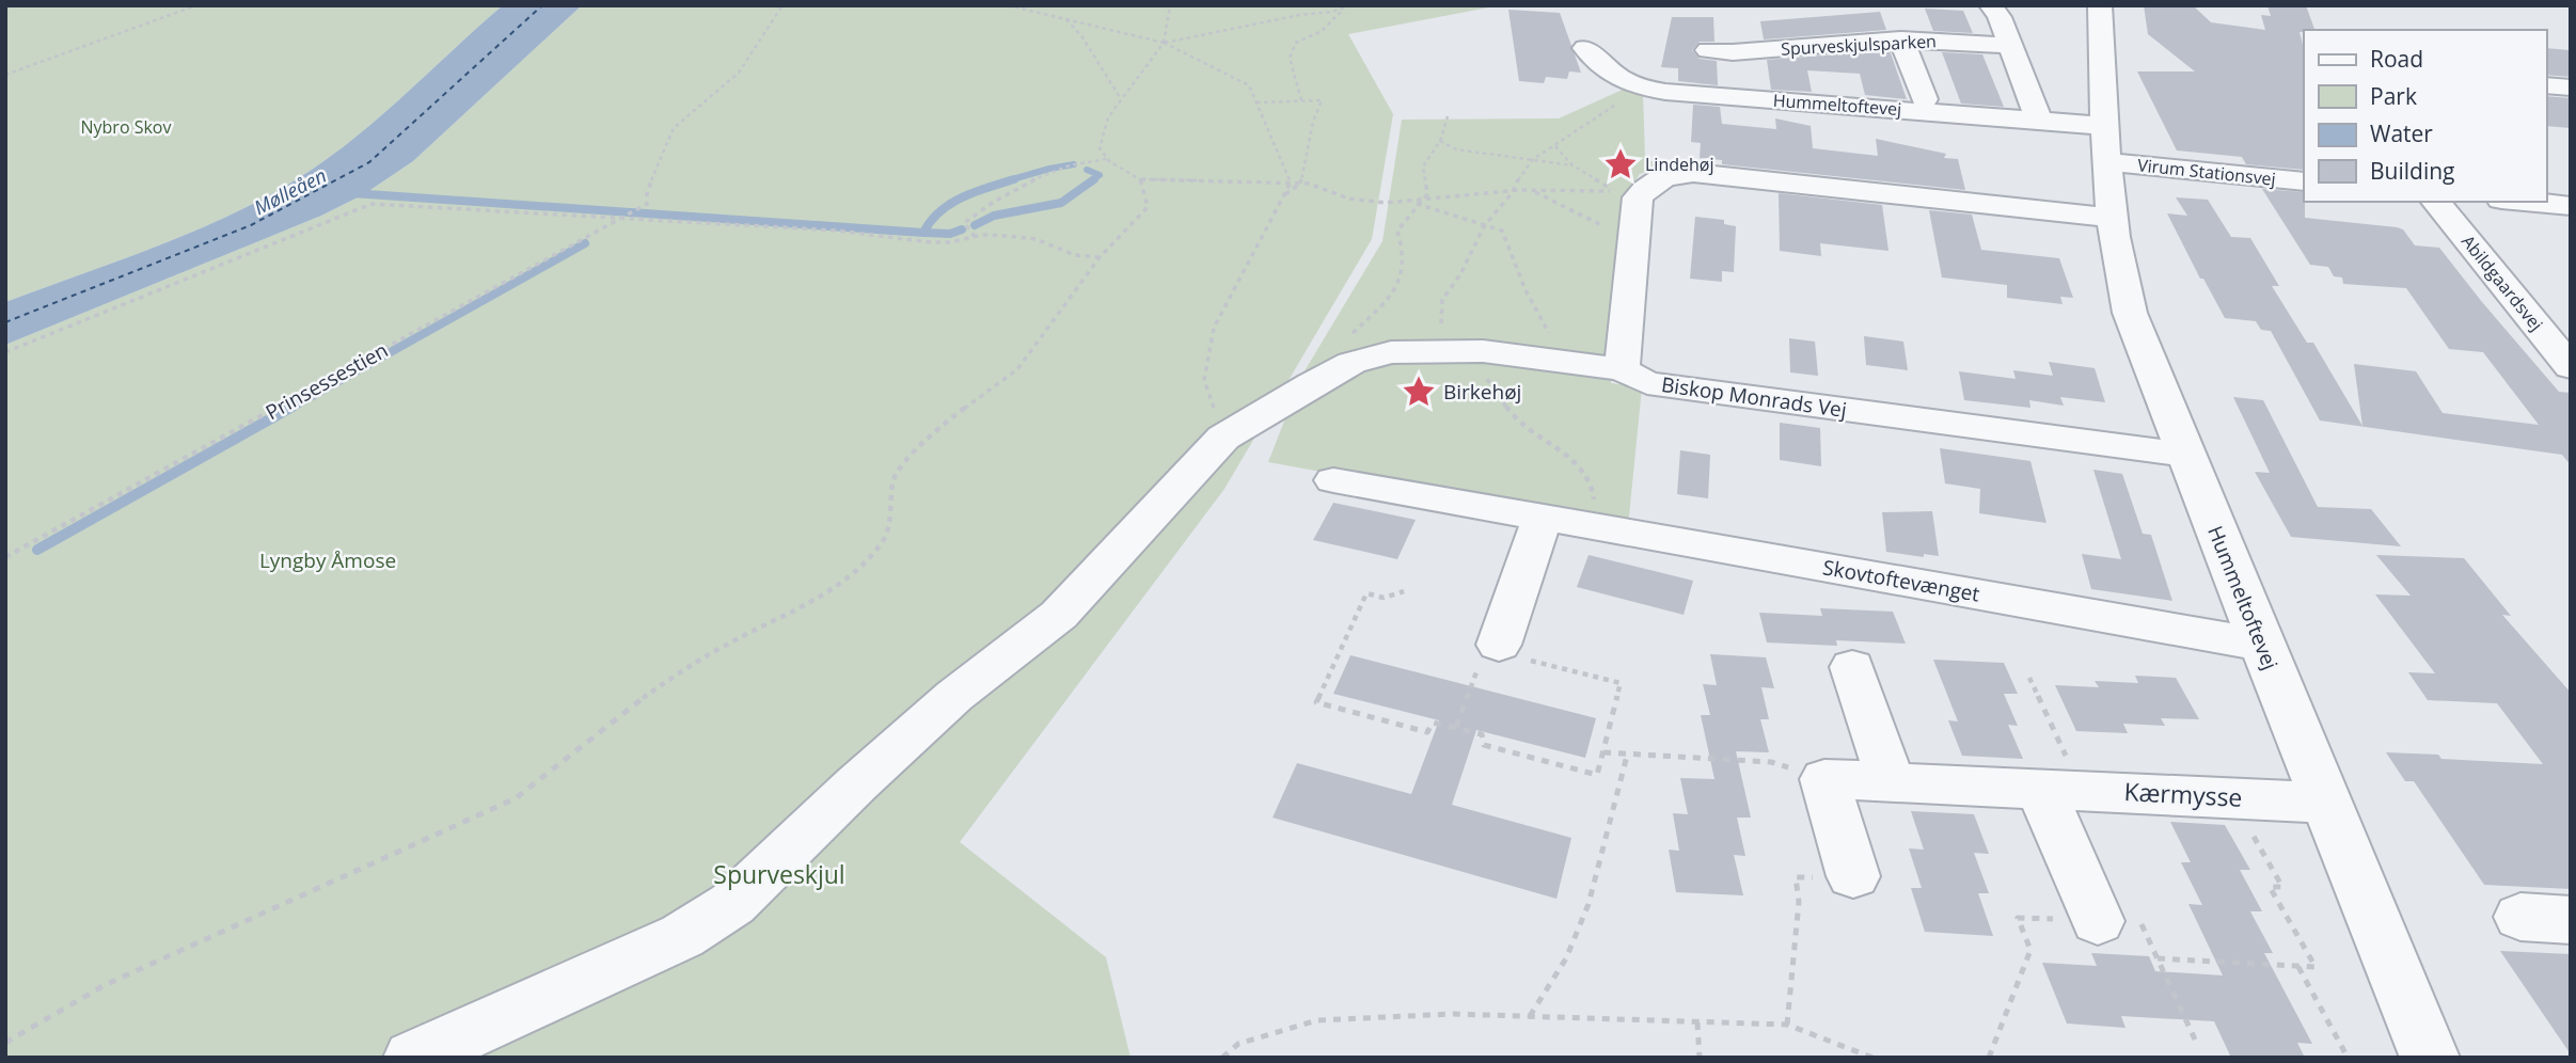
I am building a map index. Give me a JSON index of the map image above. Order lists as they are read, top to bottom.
{
  "streets": {
    "street": [
      "Spurveskjulsparken",
      "Hummeltoftevej",
      "Virum Stationsvej",
      "Abildgaardsvej",
      "Biskop Monrads Vej",
      "Skovtoftevænget",
      "Kærmysse"
    ],
    "path": ["Prinsessestien"]
  },
  "crossings": [
    ["Hummeltoftevej", "Virum Stationsvej"],
    ["Hummeltoftevej", "Biskop Monrads Vej"],
    ["Hummeltoftevej", "Skovtoftevænget"],
    ["Hummeltoftevej", "Kærmysse"]
  ],
  "water": ["Mølleåen"],
  "parks": ["Nybro Skov", "Lyngby Åmose", "Spurveskjul"],
  "places": {
    "place": ["Lindehøj", "Birkehøj"]
  },
  "legend": [
    "Road",
    "Park",
    "Water",
    "Building"
  ]
}
